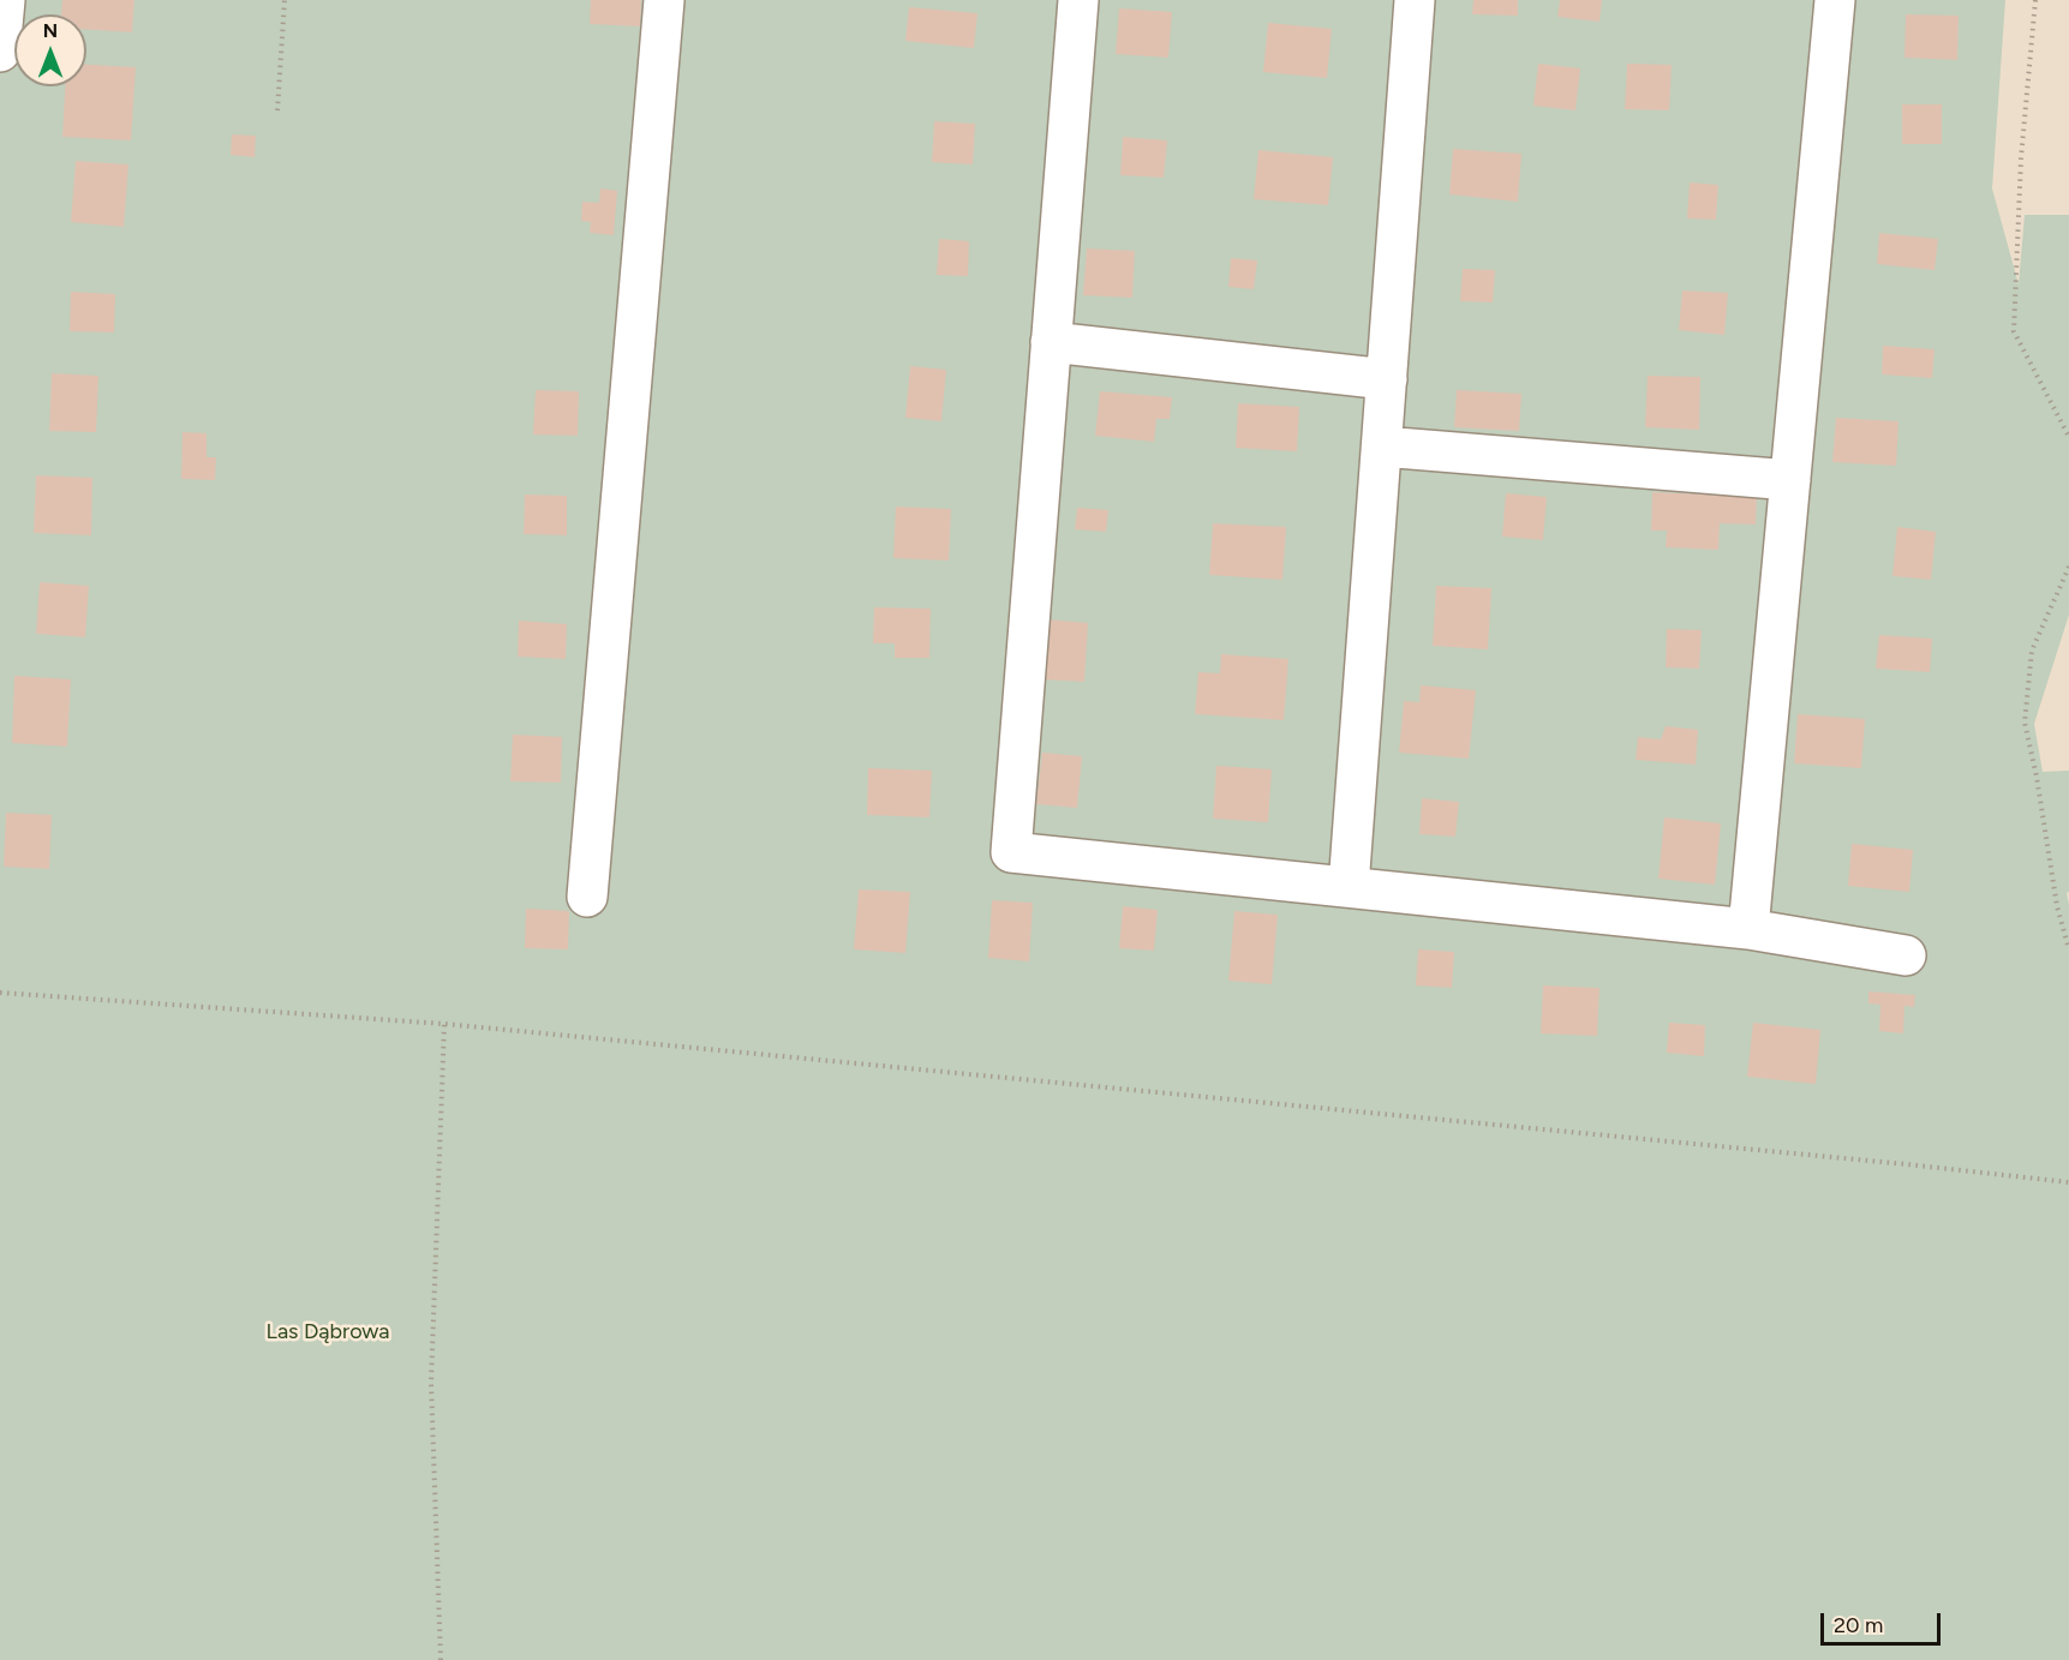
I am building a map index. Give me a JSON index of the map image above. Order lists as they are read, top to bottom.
{
  "parks": ["Las Dąbrowa"],
  "scale_bar": "20 m",
  "north": "top"
}
